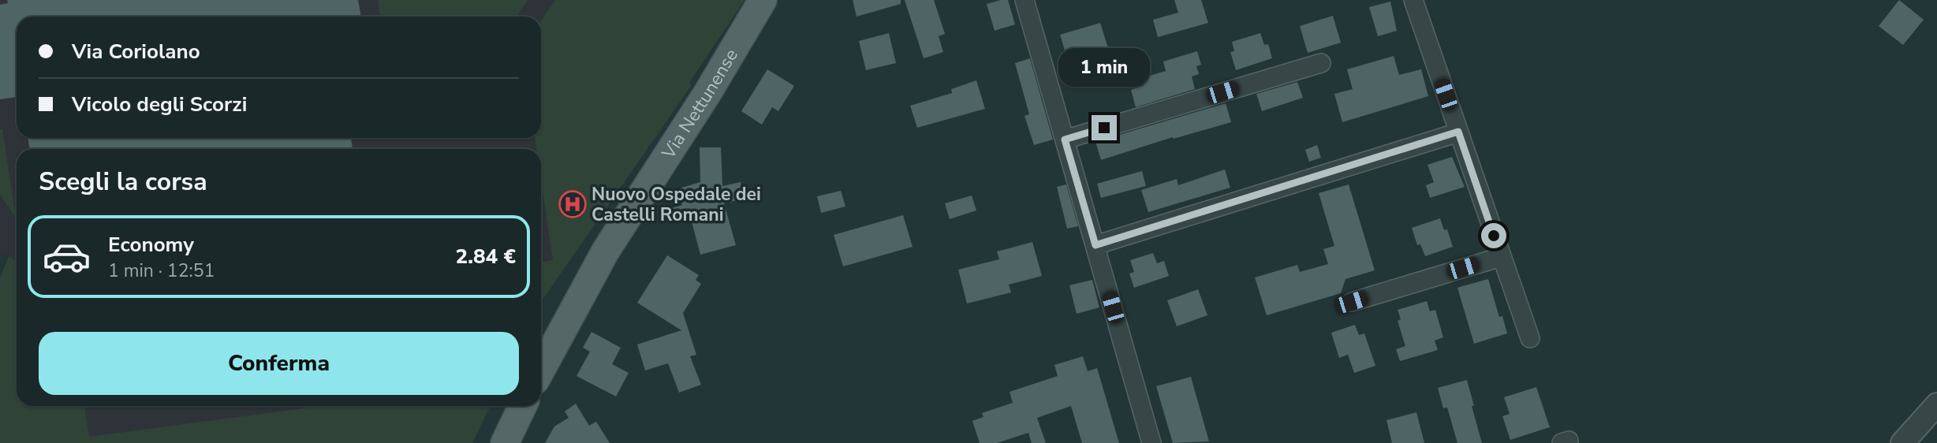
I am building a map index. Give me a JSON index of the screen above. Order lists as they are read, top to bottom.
{
  "streets": {
    "main road": ["Via Nettunense"]
  },
  "places": {
    "hospital": ["Nuovo Ospedale dei Castelli Romani"]
  },
  "page": {
    "banner": ["Via Coriolano", "Vicolo degli Scorzi"],
    "bubble": "1 min",
    "heading": "Scegli la corsa",
    "list": [
      {
        "name": "Economy",
        "note": "1 min · 12:51",
        "value": "2.84 €"
      }
    ],
    "buttons": "Conferma"
  }
}
